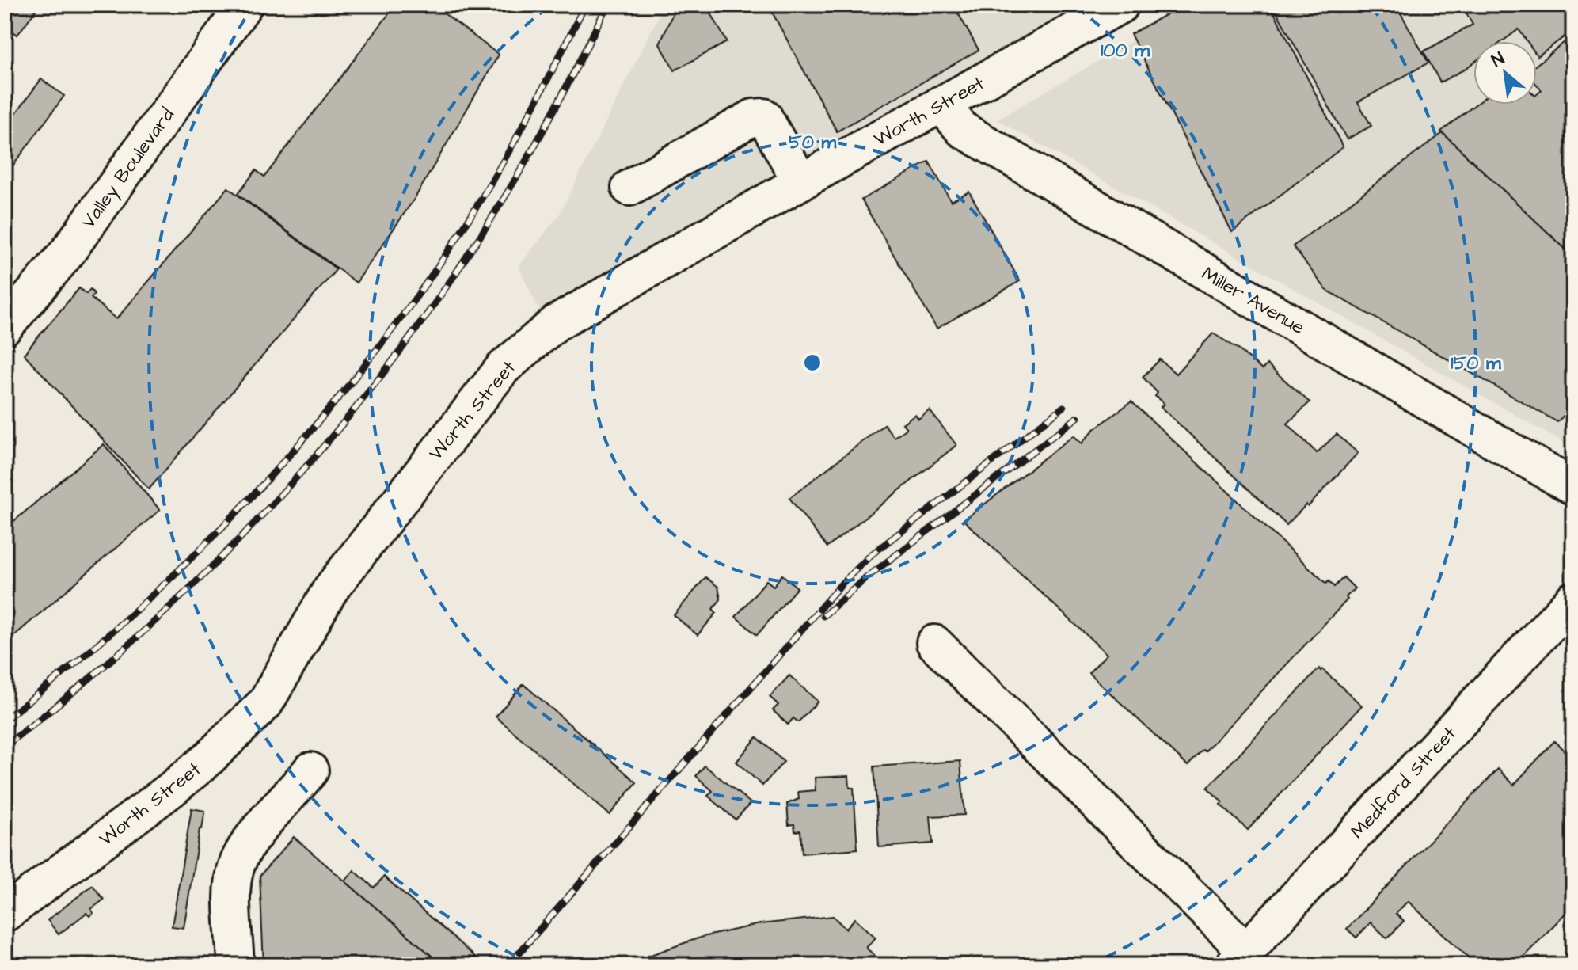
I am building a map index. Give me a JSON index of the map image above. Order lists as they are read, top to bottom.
{
  "streets": {
    "street": [
      "Worth Street",
      "Valley Boulevard",
      "Miller Avenue",
      "Medford Street"
    ]
  },
  "crossings": [
    ["Worth Street", "Miller Avenue"]
  ],
  "north": "top left",
  "rings": ["100 m", "50 m", "150 m"]
}
